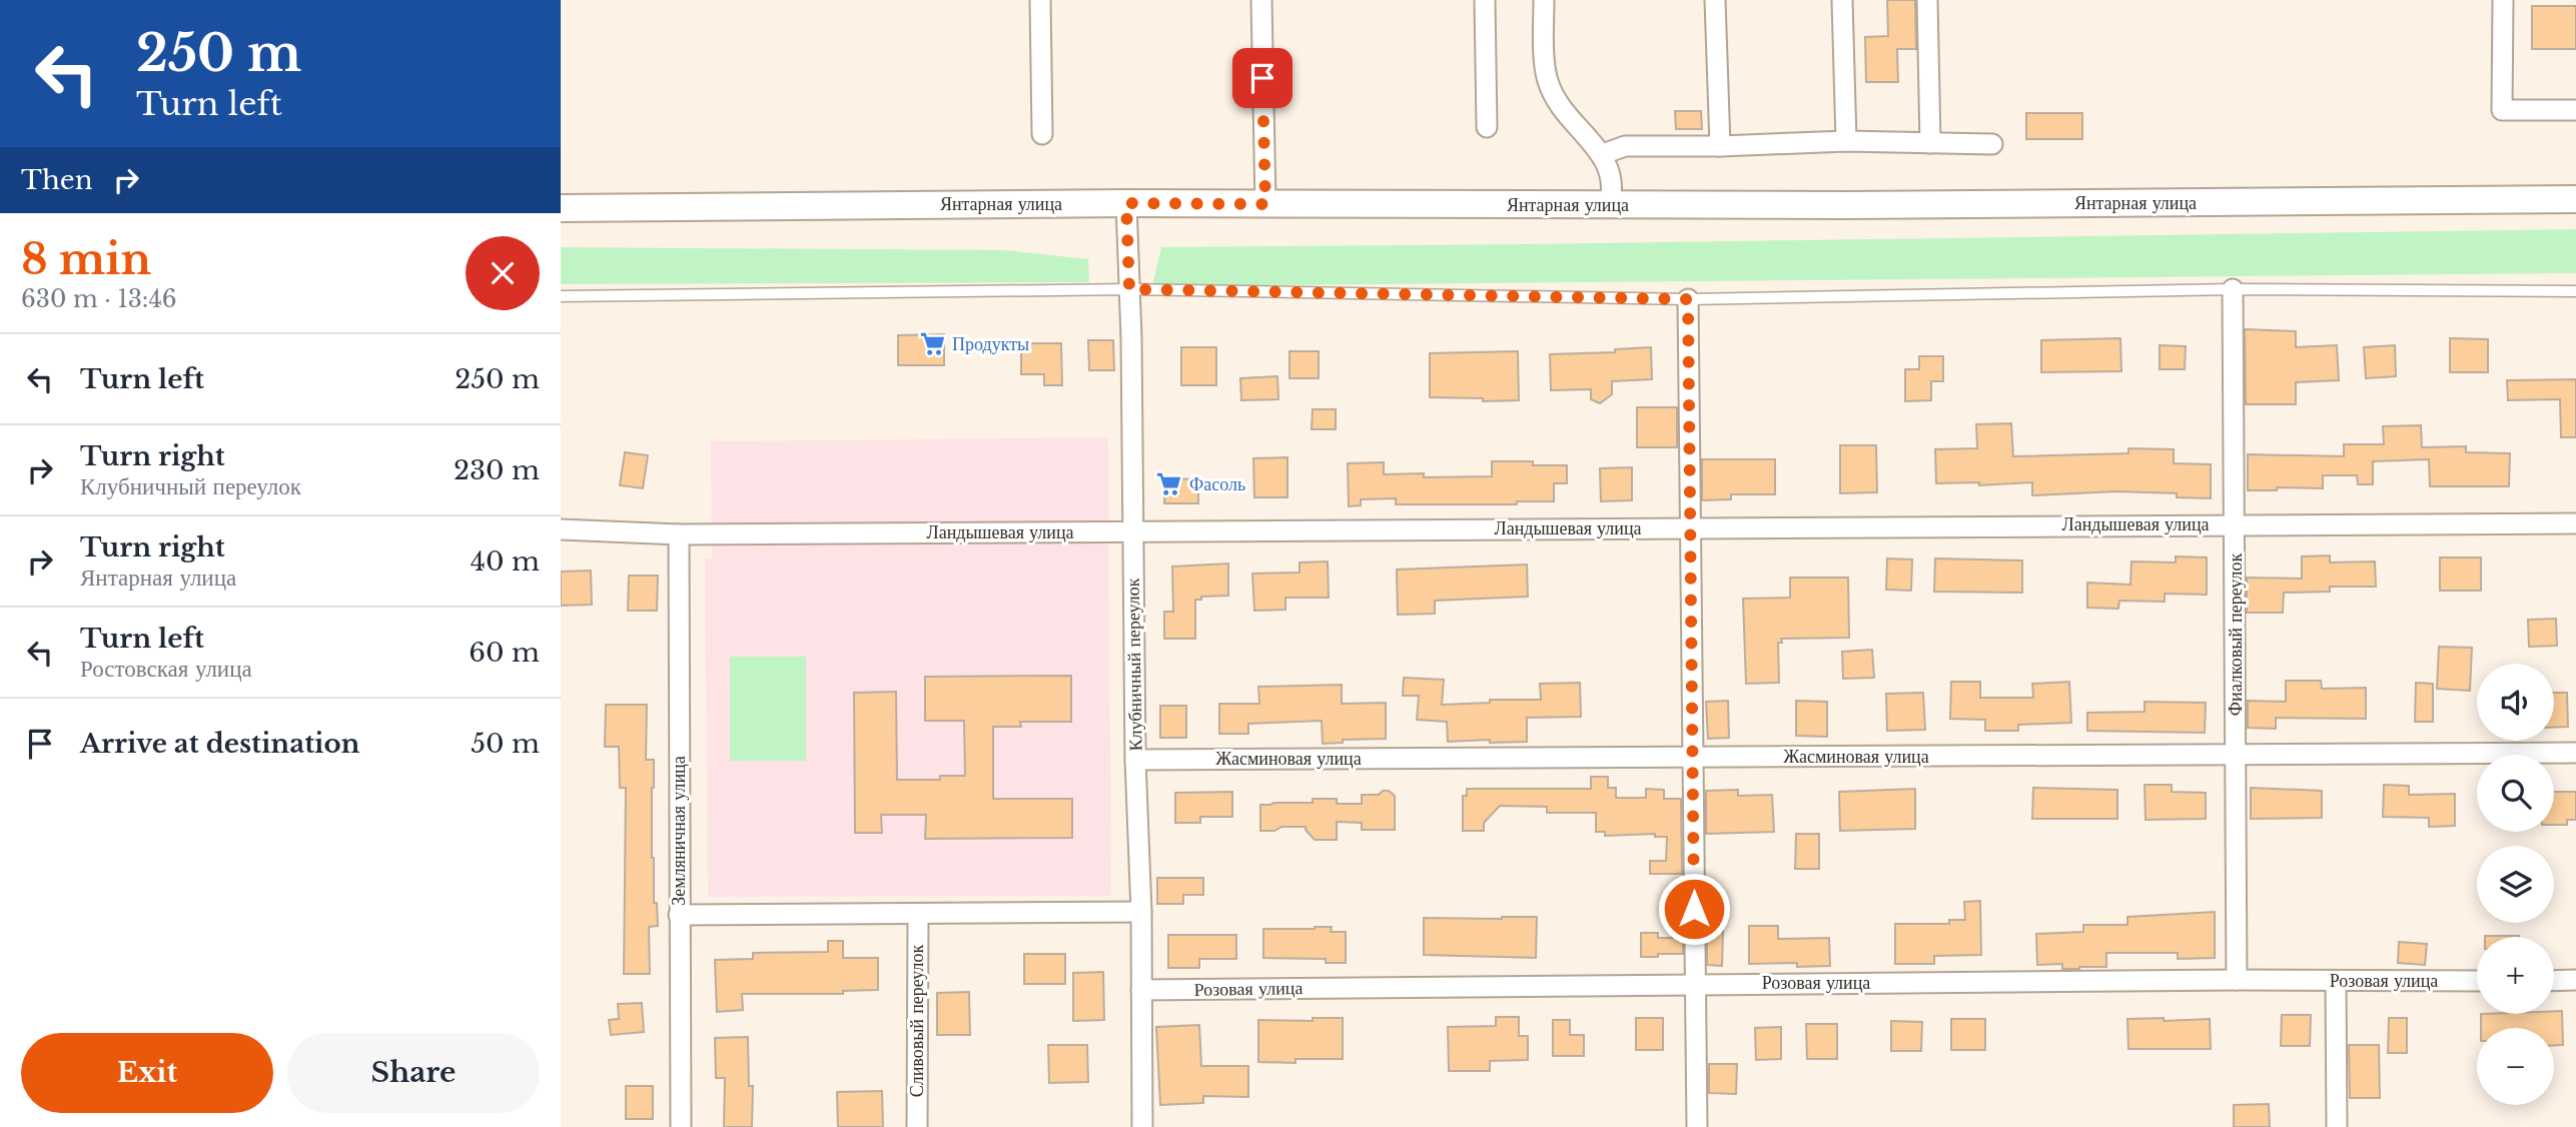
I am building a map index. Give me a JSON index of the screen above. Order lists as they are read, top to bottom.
{
  "streets": {
    "street": [
      "Янтарная улица",
      "Ландышевая улица",
      "Фиалковый переулок",
      "Клубничный переулок",
      "Жасминовая улица",
      "Земляничная улица",
      "Розовая улица",
      "Сливовый переулок"
    ]
  },
  "crossings": [
    ["Янтарная улица", "Клубничный переулок"],
    ["Ландышевая улица", "Фиалковый переулок"],
    ["Ландышевая улица", "Клубничный переулок"],
    ["Ландышевая улица", "Земляничная улица"],
    ["Фиалковый переулок", "Жасминовая улица"],
    ["Фиалковый переулок", "Розовая улица"],
    ["Клубничный переулок", "Жасминовая улица"],
    ["Клубничный переулок", "Розовая улица"]
  ],
  "places": {
    "supermarket": ["Продукты", "Фасоль"]
  },
  "page": {
    "turn": ["250 m", "Turn left"],
    "then": "Then",
    "heading": ["8 min", "630 m · 13:46"],
    "list": [
      {
        "name": "Turn left",
        "value": "250 m"
      },
      {
        "name": "Turn right",
        "note": "Клубничный переулок",
        "value": "230 m"
      },
      {
        "name": "Turn right",
        "note": "Янтарная улица",
        "value": "40 m"
      },
      {
        "name": "Turn left",
        "note": "Ростовская улица",
        "value": "60 m"
      },
      {
        "name": "Arrive at destination",
        "value": "50 m"
      }
    ],
    "map_buttons": ["+", "−"],
    "buttons": ["Exit", "Share"]
  }
}
